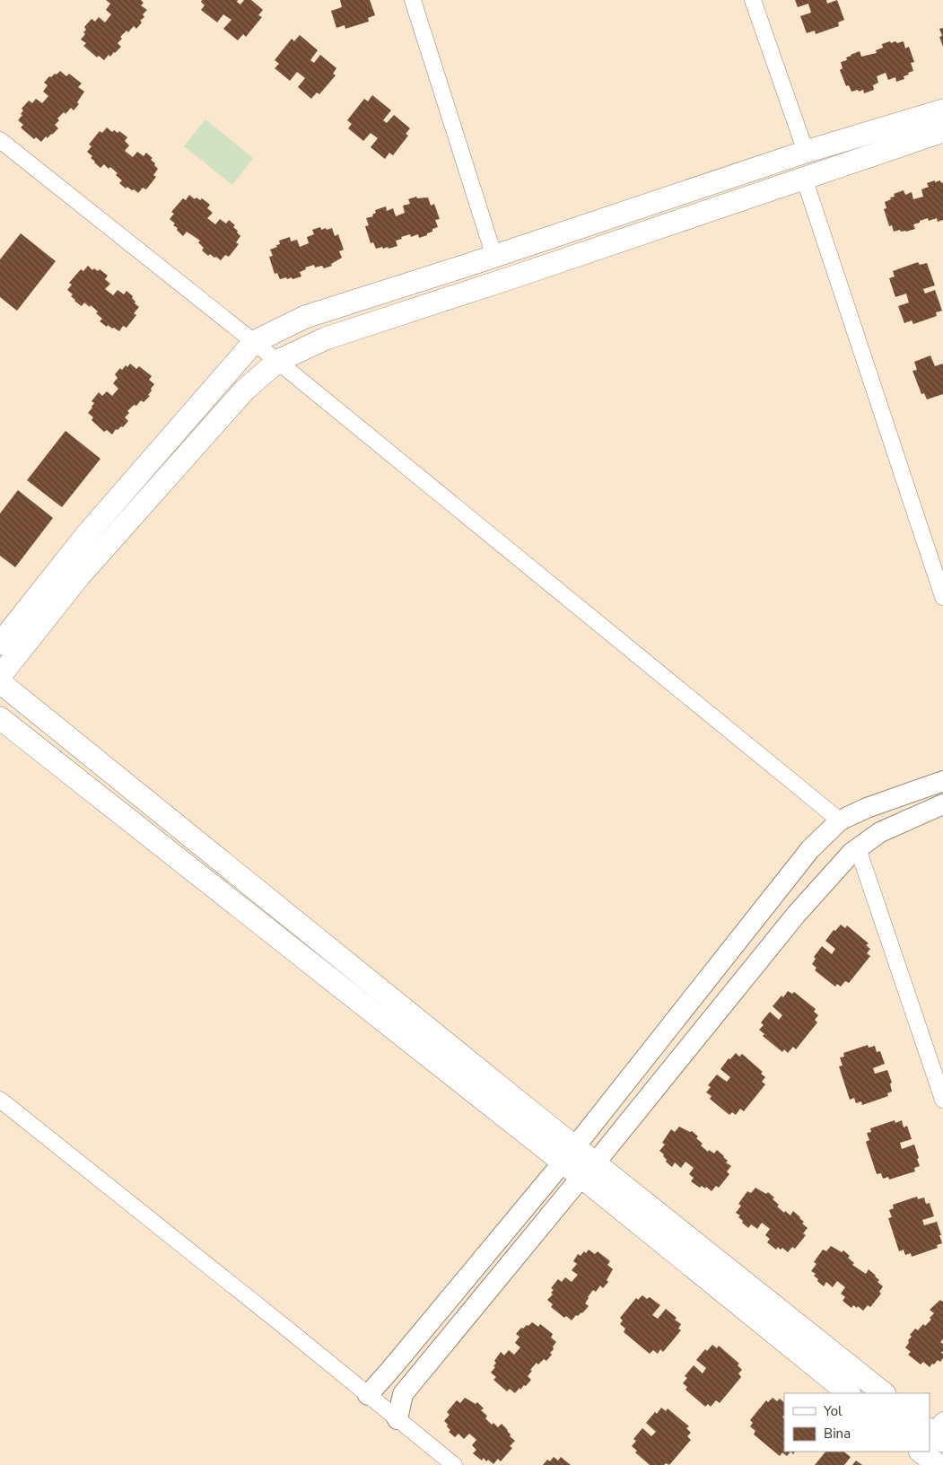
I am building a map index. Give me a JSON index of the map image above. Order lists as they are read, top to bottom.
{
  "legend": ["Yol", "Bina"]
}
